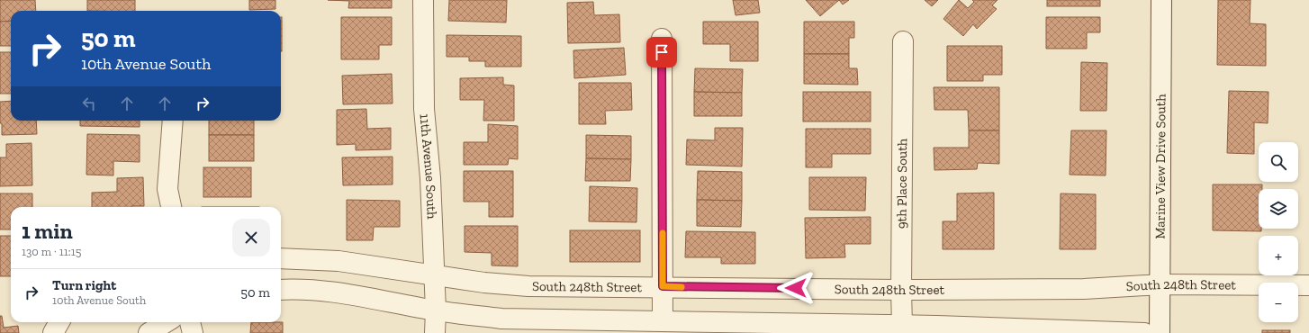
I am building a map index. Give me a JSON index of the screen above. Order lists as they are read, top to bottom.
{
  "streets": {
    "street": [
      "11th Avenue South",
      "Marine View Drive South",
      "9th Place South",
      "South 248th Street"
    ]
  },
  "crossings": [
    ["11th Avenue South", "South 248th Street"],
    ["Marine View Drive South", "South 248th Street"],
    ["9th Place South", "South 248th Street"]
  ],
  "page": {
    "turn": ["50 m", "10th Avenue South"],
    "map_buttons": ["+", "−"],
    "heading": ["1 min", "130 m · 11:15"],
    "list": [
      {
        "name": "Turn right",
        "note": "10th Avenue South",
        "value": "50 m"
      }
    ]
  }
}
